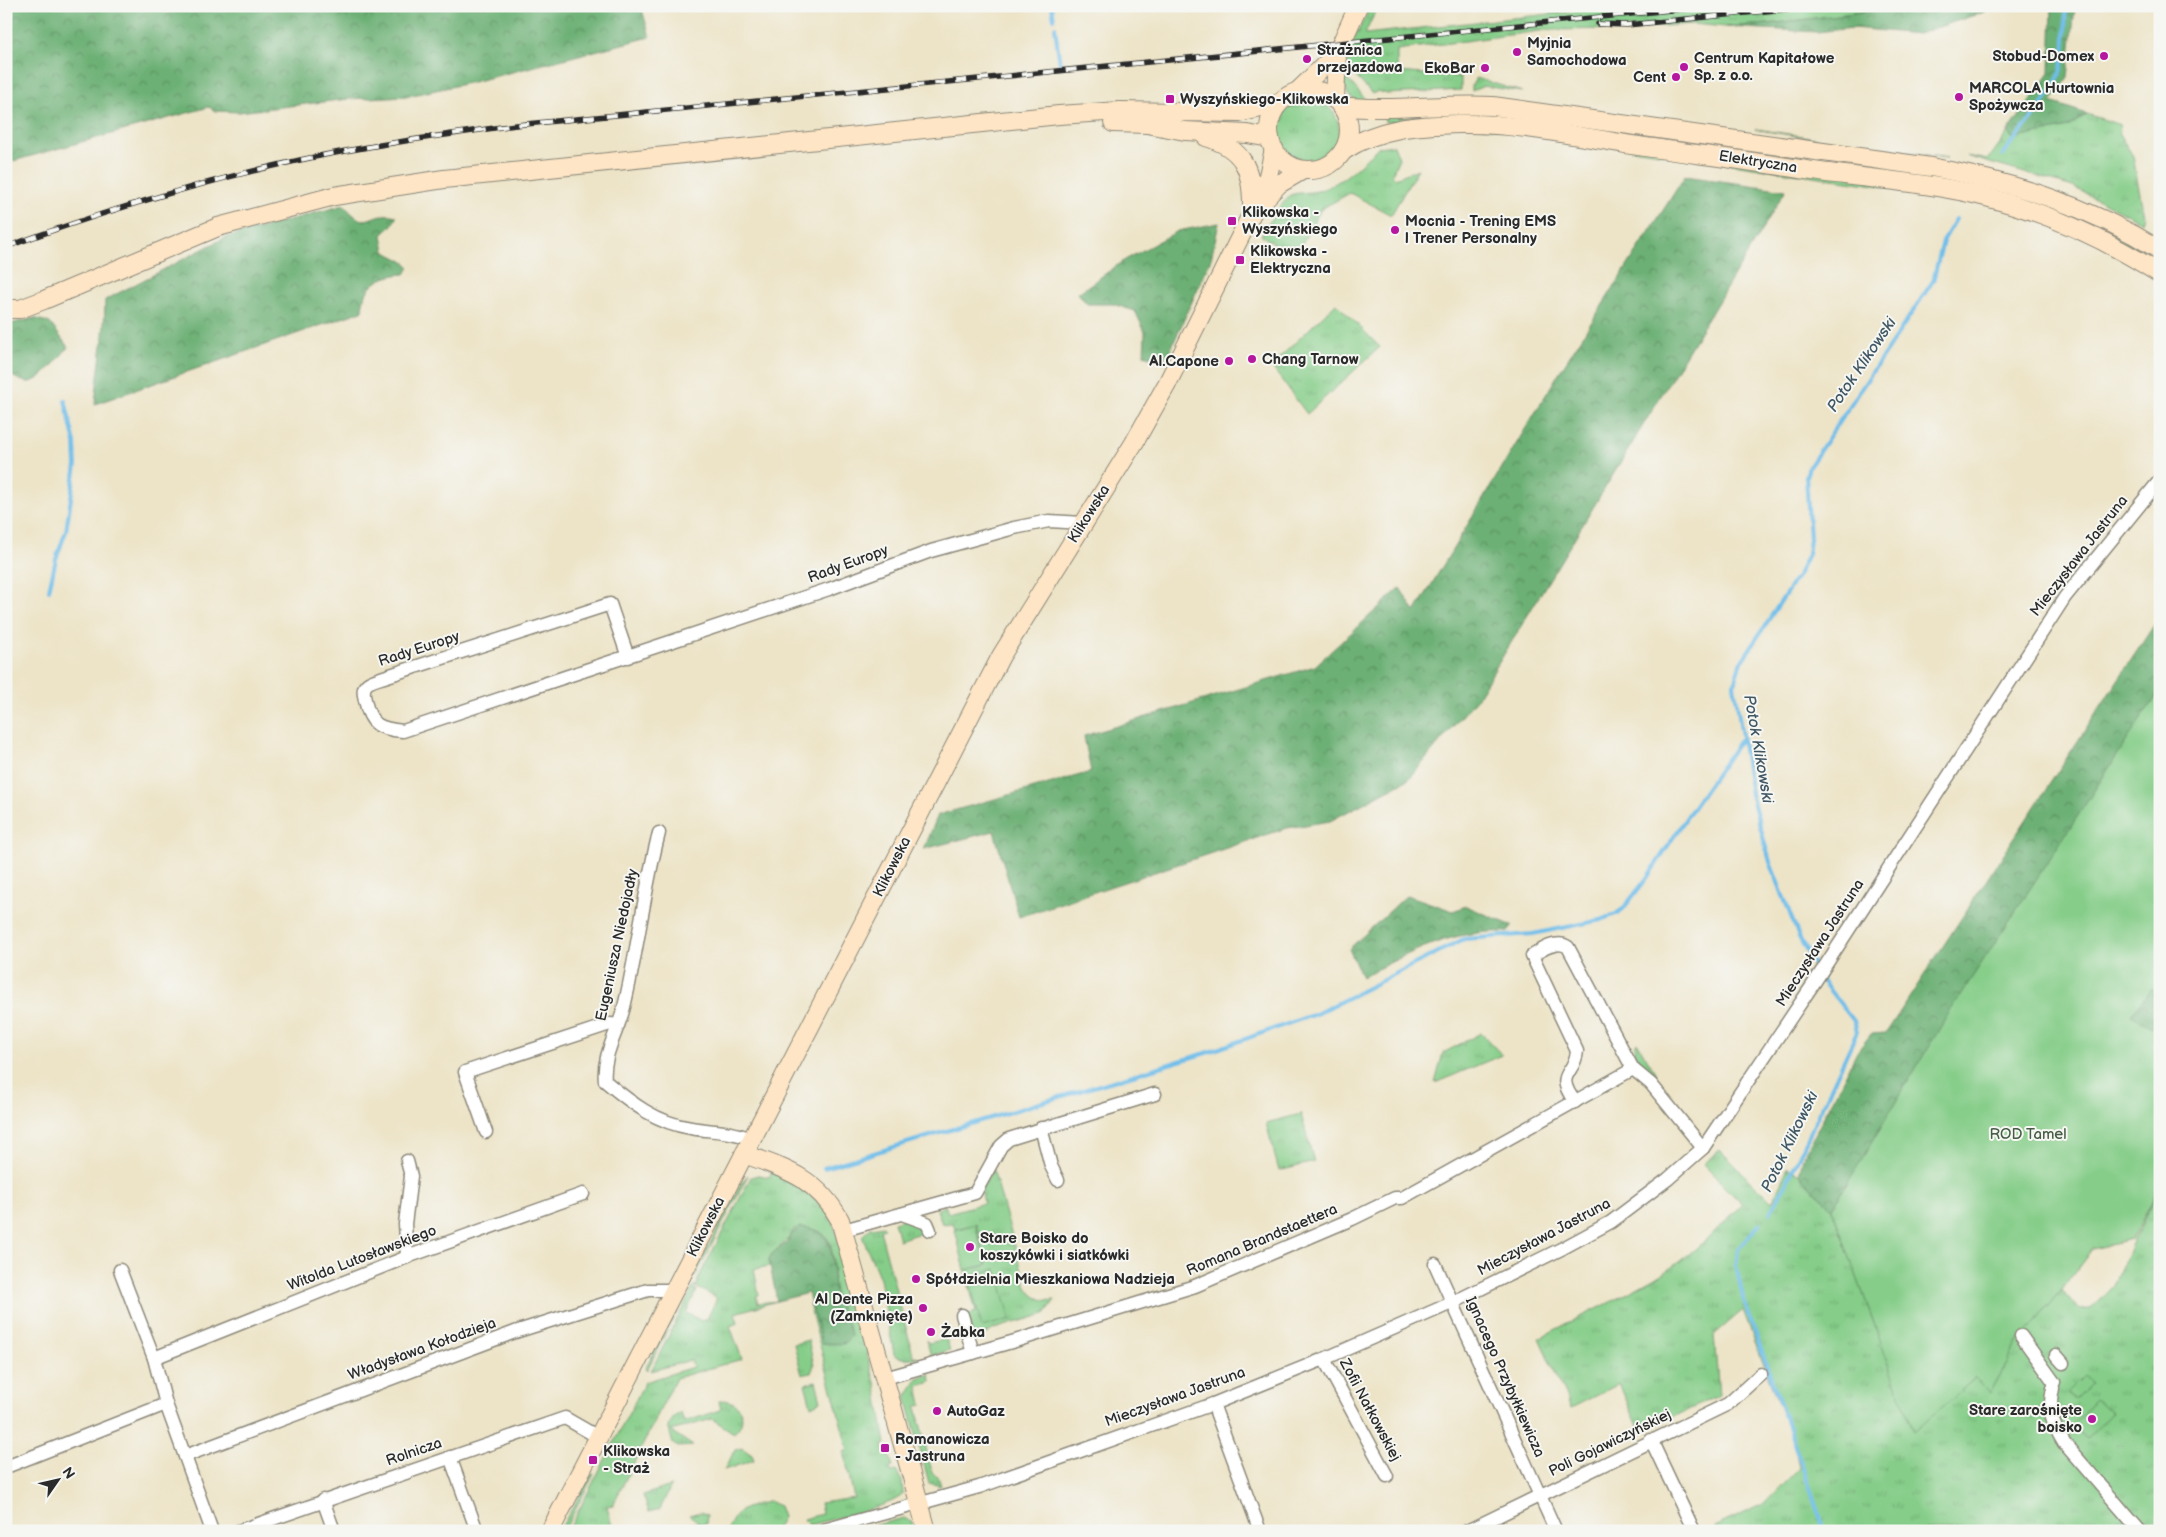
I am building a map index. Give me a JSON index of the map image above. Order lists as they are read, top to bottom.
{
  "streets": {
    "main road": ["Elektryczna", "Klikowska"],
    "street": [
      "Mieczysława Jastruna",
      "Rady Europy",
      "Eugeniusza Niedojadły",
      "Romana Brandstaettera",
      "Witolda Lutosławskiego",
      "Władysława Kołodzieja",
      "Ignacego Przybyłkiewicza",
      "Zofii Nałkowskiej",
      "Poli Gojawiczyńskiej",
      "Rolnicza"
    ]
  },
  "crossings": [
    ["Elektryczna", "Klikowska"],
    ["Klikowska", "Rady Europy"],
    ["Klikowska", "Eugeniusza Niedojadły"],
    ["Klikowska", "Władysława Kołodzieja"],
    ["Klikowska", "Rolnicza"],
    ["Mieczysława Jastruna", "Ignacego Przybyłkiewicza"],
    ["Mieczysława Jastruna", "Zofii Nałkowskiej"],
    ["Ignacego Przybyłkiewicza", "Poli Gojawiczyńskiej"]
  ],
  "water": ["Potok Klikowski"],
  "parks": ["ROD Tamel"],
  "places": {
    "other": [
      "Myjnia Samochodowa",
      "Stobud-Domex",
      "Strażnica przejazdowa",
      "Centrum Kapitałowe Sp. z o.o.",
      "EkoBar",
      "Cent",
      "MARCOLA Hurtownia Spożywcza",
      "Mocnia - Trening EMS | Trener Personalny",
      "Chang Tarnow",
      "Al.Capone",
      "Stare Boisko do koszykówki i siatkówki",
      "Spółdzielnia Mieszkaniowa Nadzieja",
      "Al Dente Pizza (Zamknięte)",
      "Żabka",
      "AutoGaz",
      "Stare zarośnięte boisko"
    ],
    "transit": [
      "Wyszyńskiego-Klikowska",
      "Klikowska - Wyszyńskiego",
      "Klikowska - Elektryczna",
      "Romanowicza - Jastruna",
      "Klikowska - Straż"
    ]
  },
  "north": "top right"
}
